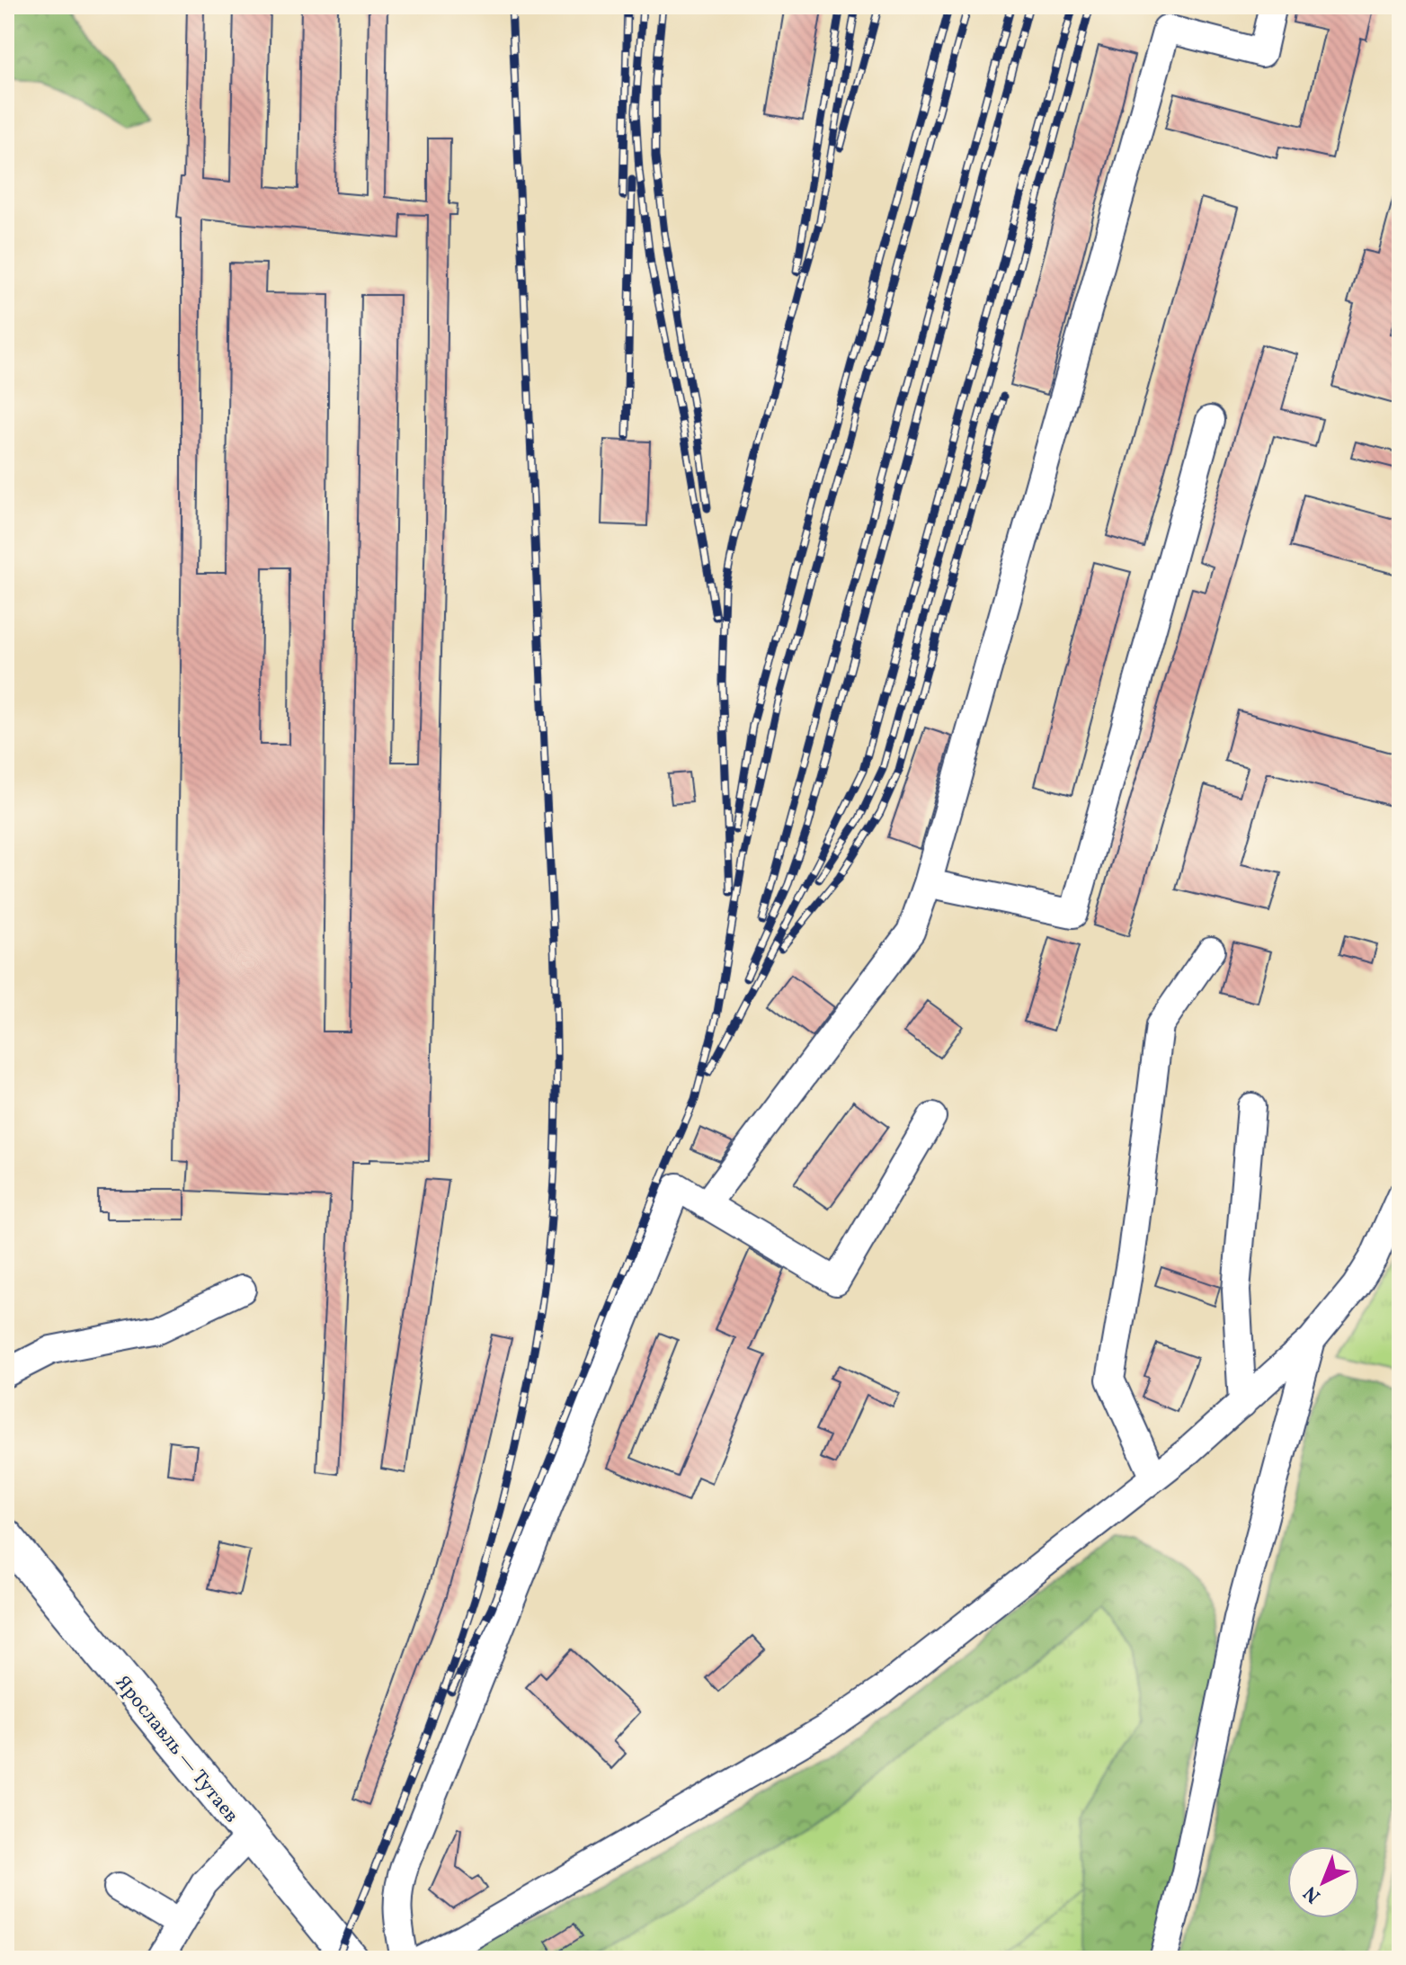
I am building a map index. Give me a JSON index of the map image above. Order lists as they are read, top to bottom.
{
  "streets": {
    "main road": ["Ярославль — Тутаев"]
  },
  "north": "bottom left"
}
